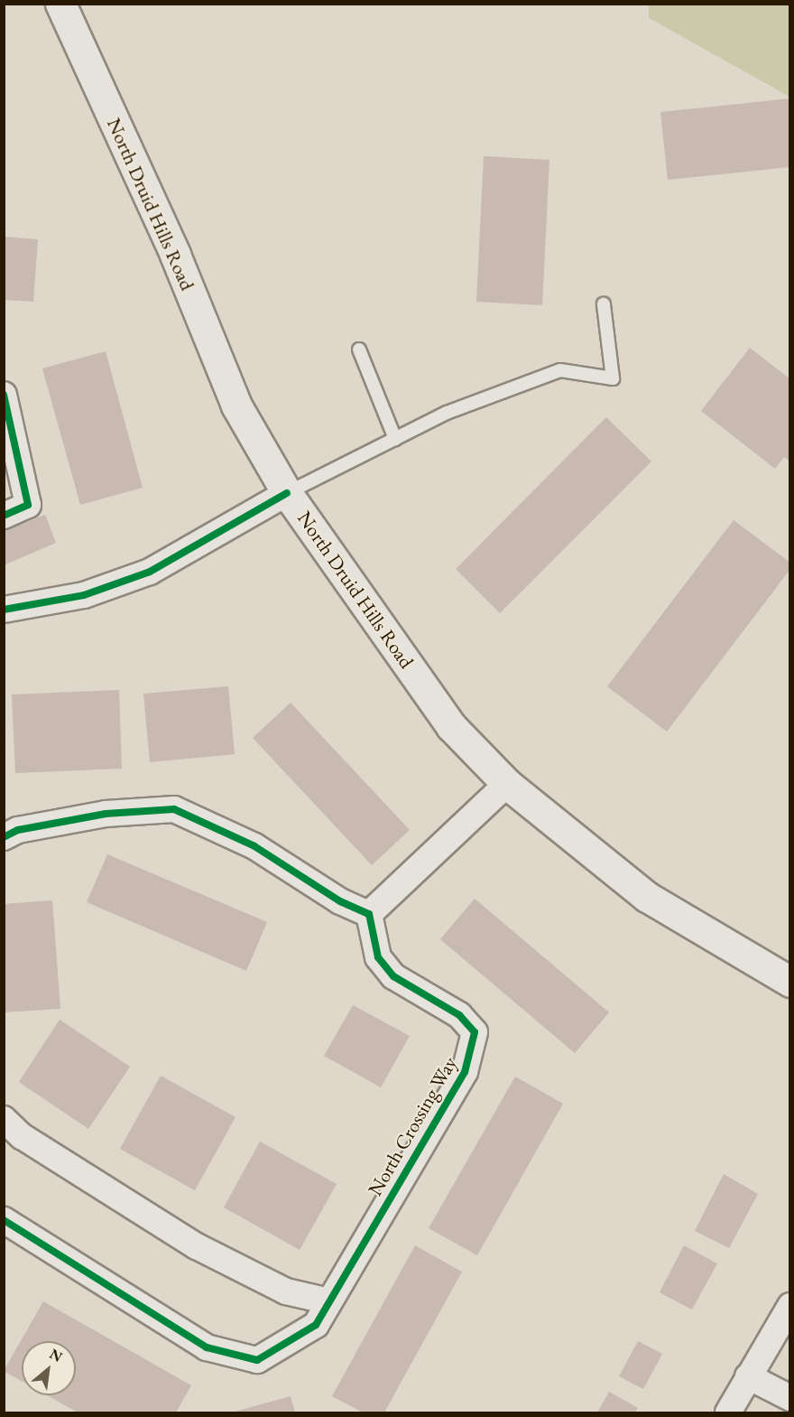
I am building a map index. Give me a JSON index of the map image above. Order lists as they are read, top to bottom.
{
  "streets": {
    "main road": ["North Druid Hills Road"],
    "street": ["North Crossing Way"]
  },
  "north": "top right"
}
